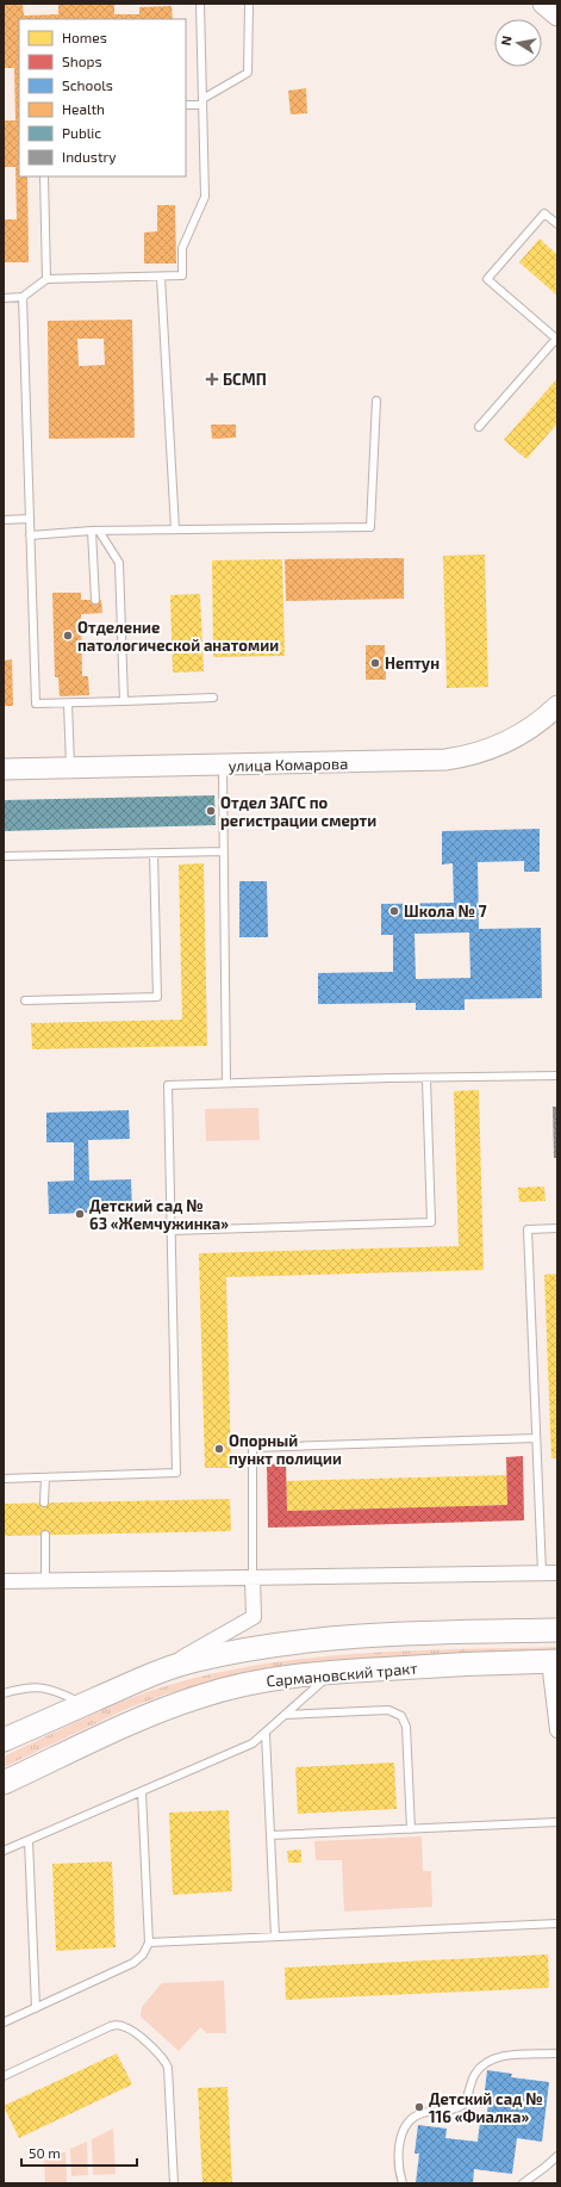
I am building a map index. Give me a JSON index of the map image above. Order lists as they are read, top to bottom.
{
  "streets": {
    "main road": ["Сармановский тракт"],
    "street": ["улица Комарова"]
  },
  "places": {
    "health": ["БСМП"],
    "other": [
      "Отделение патологической анатомии",
      "Нептун",
      "Отдел ЗАГС по регистрации смерти",
      "Школа № 7",
      "Детский сад № 63 «Жемчужинка»",
      "Опорный пункт полиции",
      "Детский сад № 116 «Фиалка»"
    ]
  },
  "legend": [
    "Homes",
    "Shops",
    "Schools",
    "Health",
    "Public",
    "Industry"
  ],
  "scale_bar": "50 m",
  "north": "left"
}
